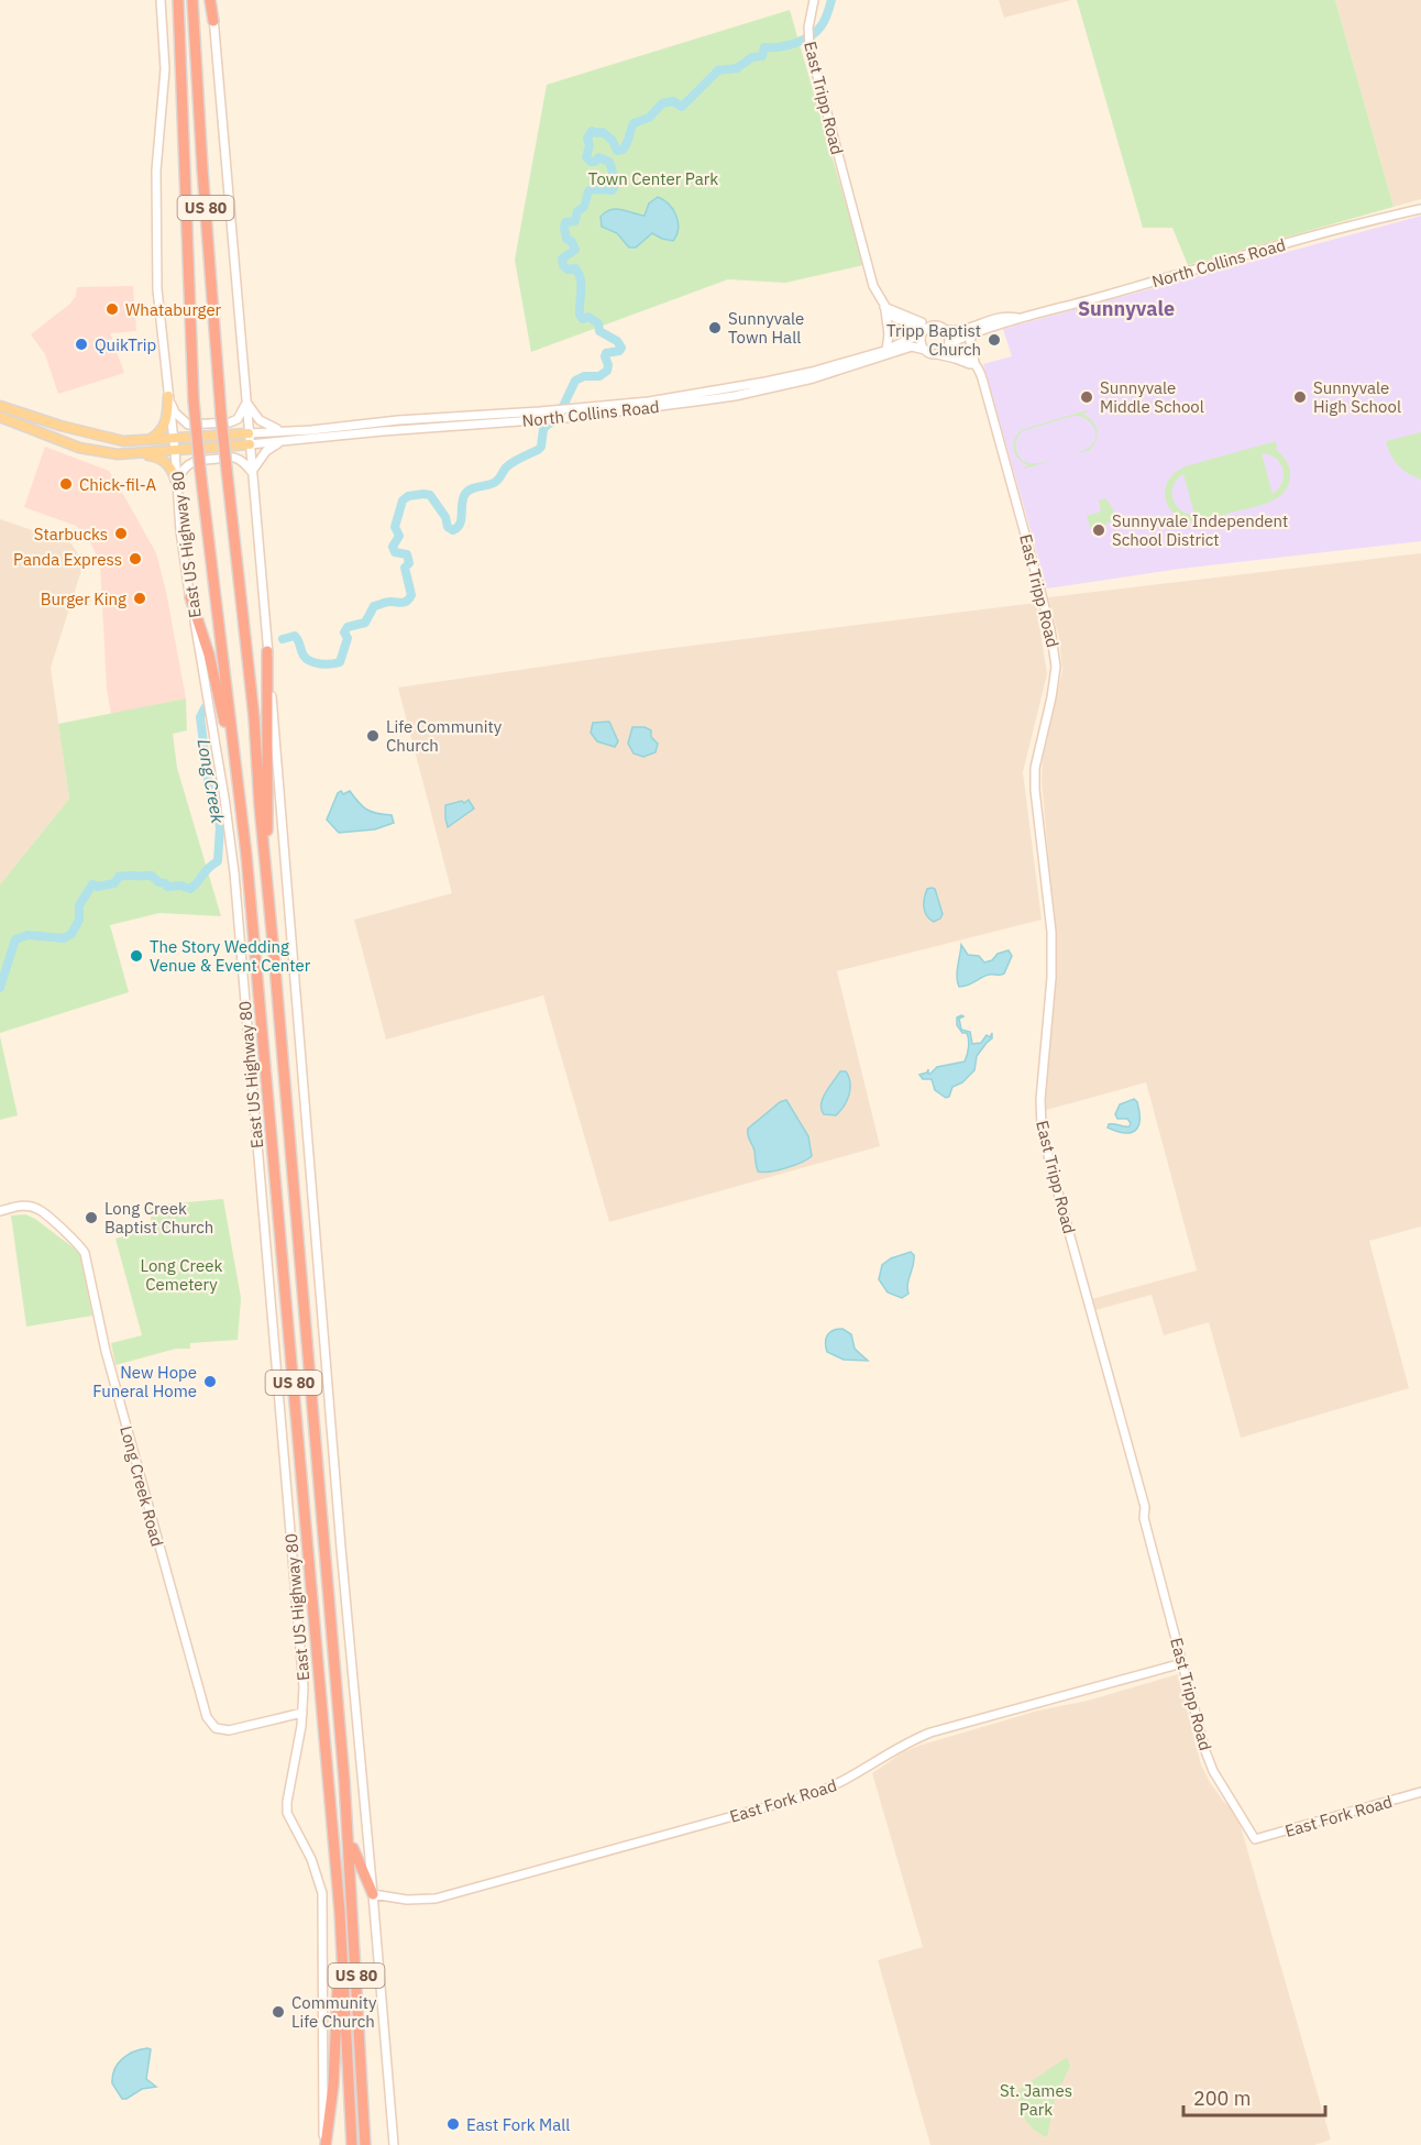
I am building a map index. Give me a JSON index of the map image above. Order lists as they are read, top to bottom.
{
  "streets": {
    "highway": ["US 80"],
    "street": [
      "East Tripp Road",
      "North Collins Road",
      "East US Highway 80",
      "Long Creek Road",
      "East Fork Road"
    ]
  },
  "crossings": [
    ["East Tripp Road", "East Fork Road"],
    ["East US Highway 80", "Long Creek Road"]
  ],
  "districts": ["Sunnyvale"],
  "water": ["Long Creek"],
  "parks": ["Town Center Park", "Long Creek Cemetery", "St. James Park"],
  "places": [
    "Whataburger",
    "Sunnyvale Town Hall",
    "Tripp Baptist Church",
    "QuikTrip",
    "Sunnyvale Middle School",
    "Sunnyvale High School",
    "Chick-fil-A",
    "Sunnyvale Independent School District",
    "Starbucks",
    "Panda Express",
    "Burger King",
    "Life Community Church",
    "The Story Wedding Venue & Event Center",
    "Long Creek Baptist Church",
    "New Hope Funeral Home",
    "Community Life Church",
    "East Fork Mall"
  ],
  "scale_bar": "200 m"
}
